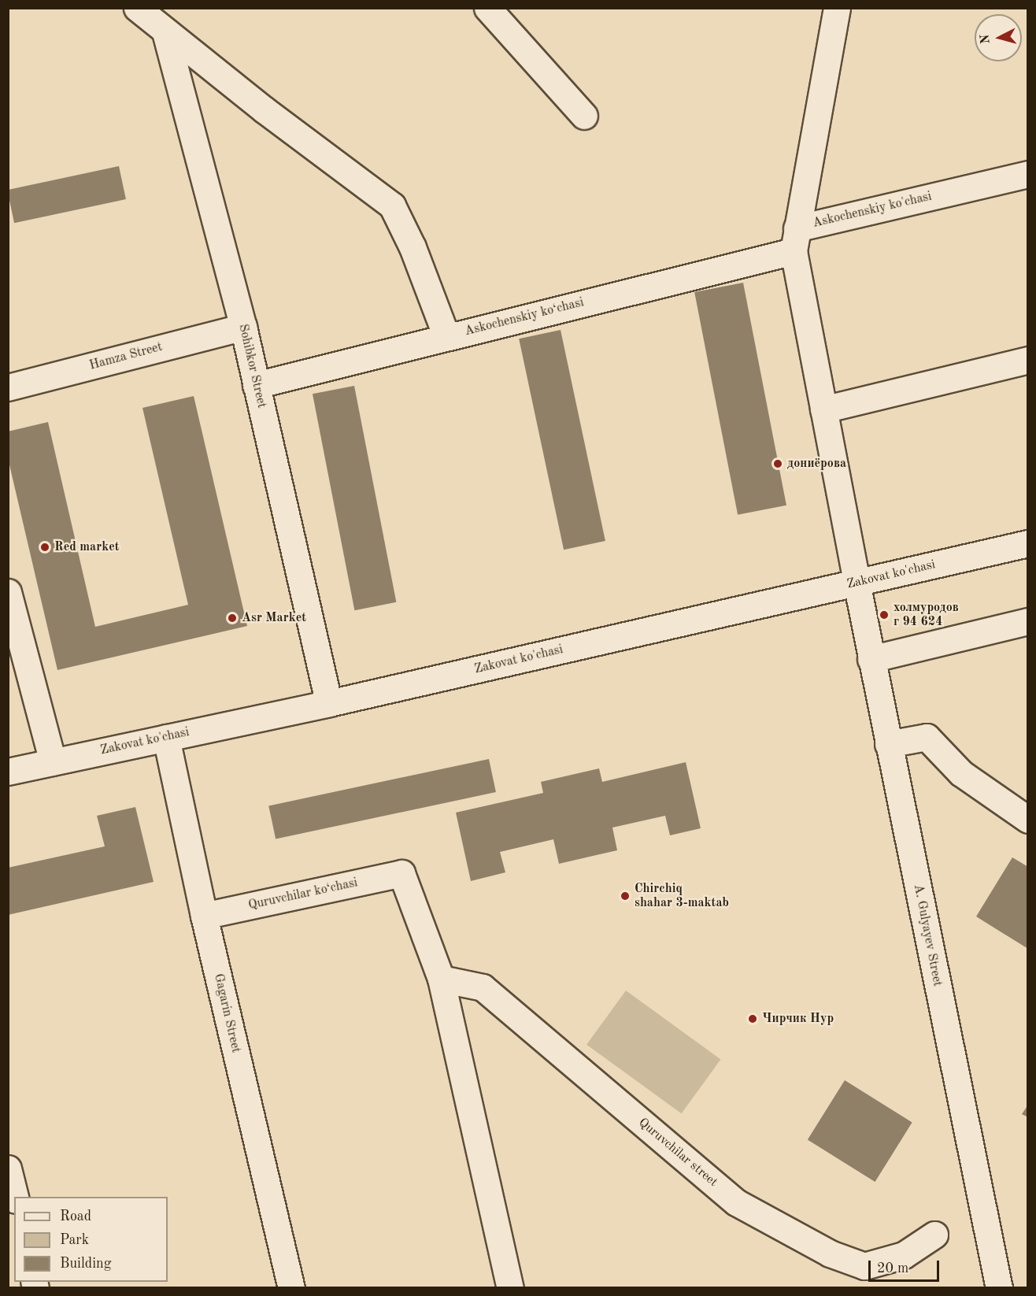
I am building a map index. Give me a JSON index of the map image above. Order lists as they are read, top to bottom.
{
  "streets": {
    "street": [
      "Askochenskiy ko'chasi",
      "Askochenskiy ko‘chasi",
      "Hamza Street",
      "Sohibkor Street",
      "Zakovat ko'chasi",
      "A. Gulyayev Street",
      "Gagarin Street",
      "Quruvchilar street"
    ]
  },
  "crossings": [
    ["Askochenskiy ko'chasi", "Askochenskiy ko‘chasi"],
    ["Askochenskiy ko'chasi", "A. Gulyayev Street"],
    ["Askochenskiy ko‘chasi", "Sohibkor Street"],
    ["Askochenskiy ko‘chasi", "A. Gulyayev Street"],
    ["Hamza Street", "Sohibkor Street"],
    ["Sohibkor Street", "Zakovat ko'chasi"],
    ["Zakovat ko'chasi", "A. Gulyayev Street"],
    ["Zakovat ko'chasi", "Gagarin Street"]
  ],
  "places": [
    "дониёрова",
    "Red market",
    "холмуродов г 94 624",
    "Asr Market",
    "Chirchiq shahar 3-maktab",
    "Чирчик Нур"
  ],
  "legend": ["Road", "Park", "Building"],
  "scale_bar": "20 m",
  "north": "left"
}
